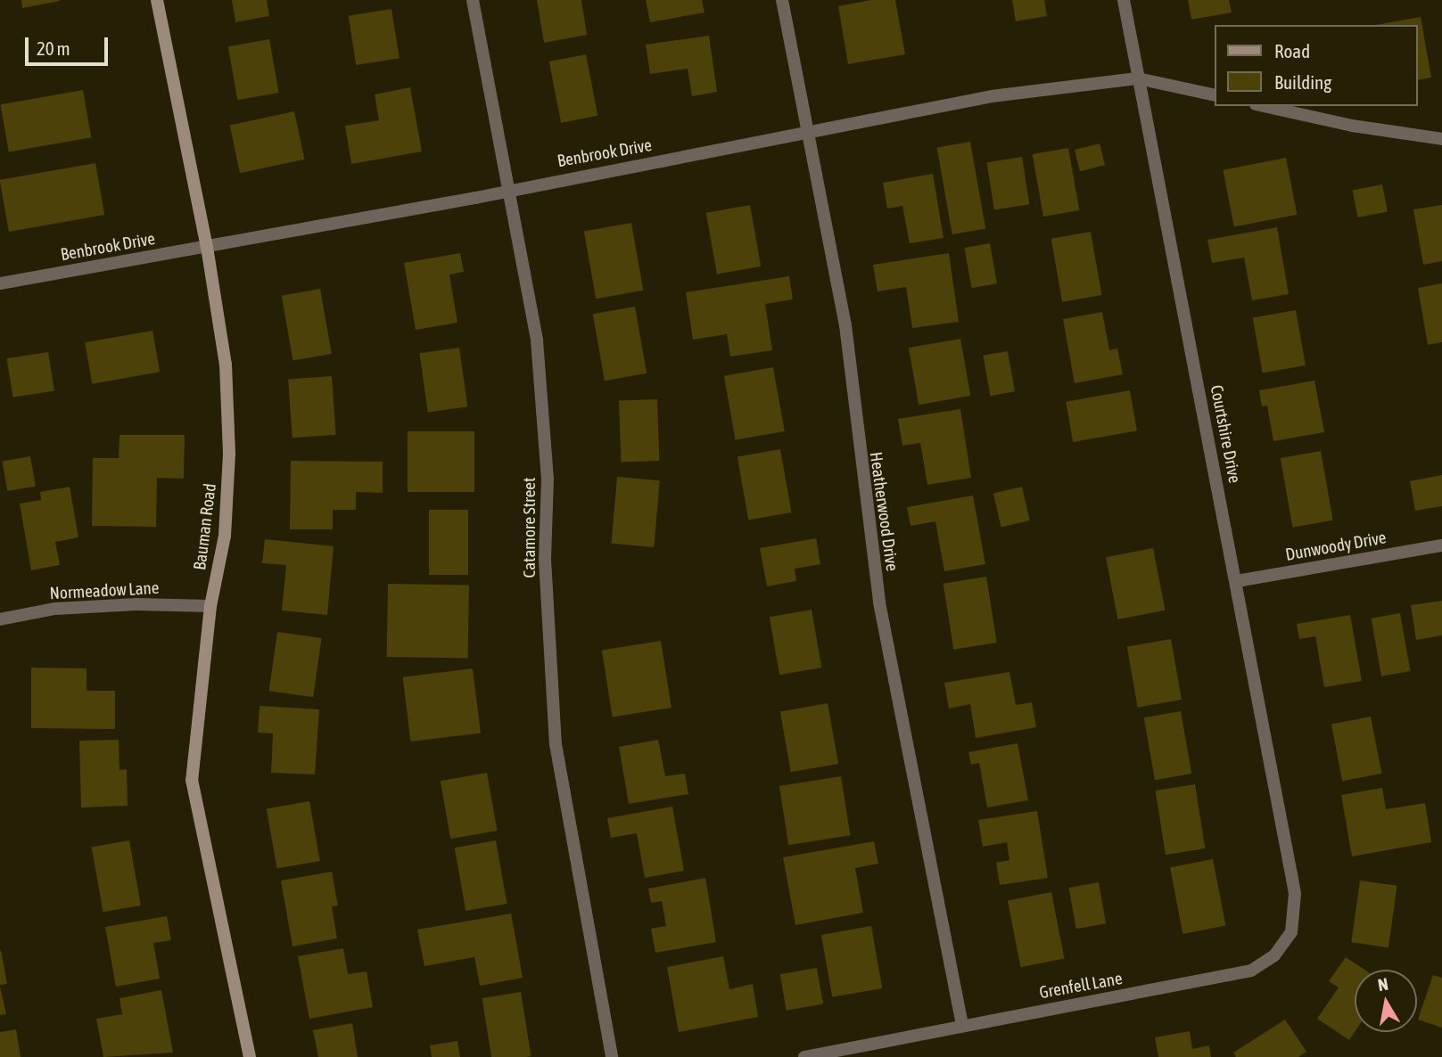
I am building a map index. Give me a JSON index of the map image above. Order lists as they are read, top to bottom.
{
  "streets": {
    "street": [
      "Benbrook Drive",
      "Courtshire Drive",
      "Heatherwood Drive",
      "Bauman Road",
      "Catamore Street",
      "Dunwoody Drive",
      "Normeadow Lane",
      "Grenfell Lane"
    ]
  },
  "crossings": [
    ["Benbrook Drive", "Courtshire Drive"],
    ["Benbrook Drive", "Heatherwood Drive"],
    ["Benbrook Drive", "Bauman Road"],
    ["Benbrook Drive", "Catamore Street"],
    ["Courtshire Drive", "Dunwoody Drive"],
    ["Courtshire Drive", "Grenfell Lane"],
    ["Heatherwood Drive", "Grenfell Lane"],
    ["Bauman Road", "Normeadow Lane"]
  ],
  "legend": ["Road", "Building"],
  "scale_bar": "20 m",
  "north": "top"
}
